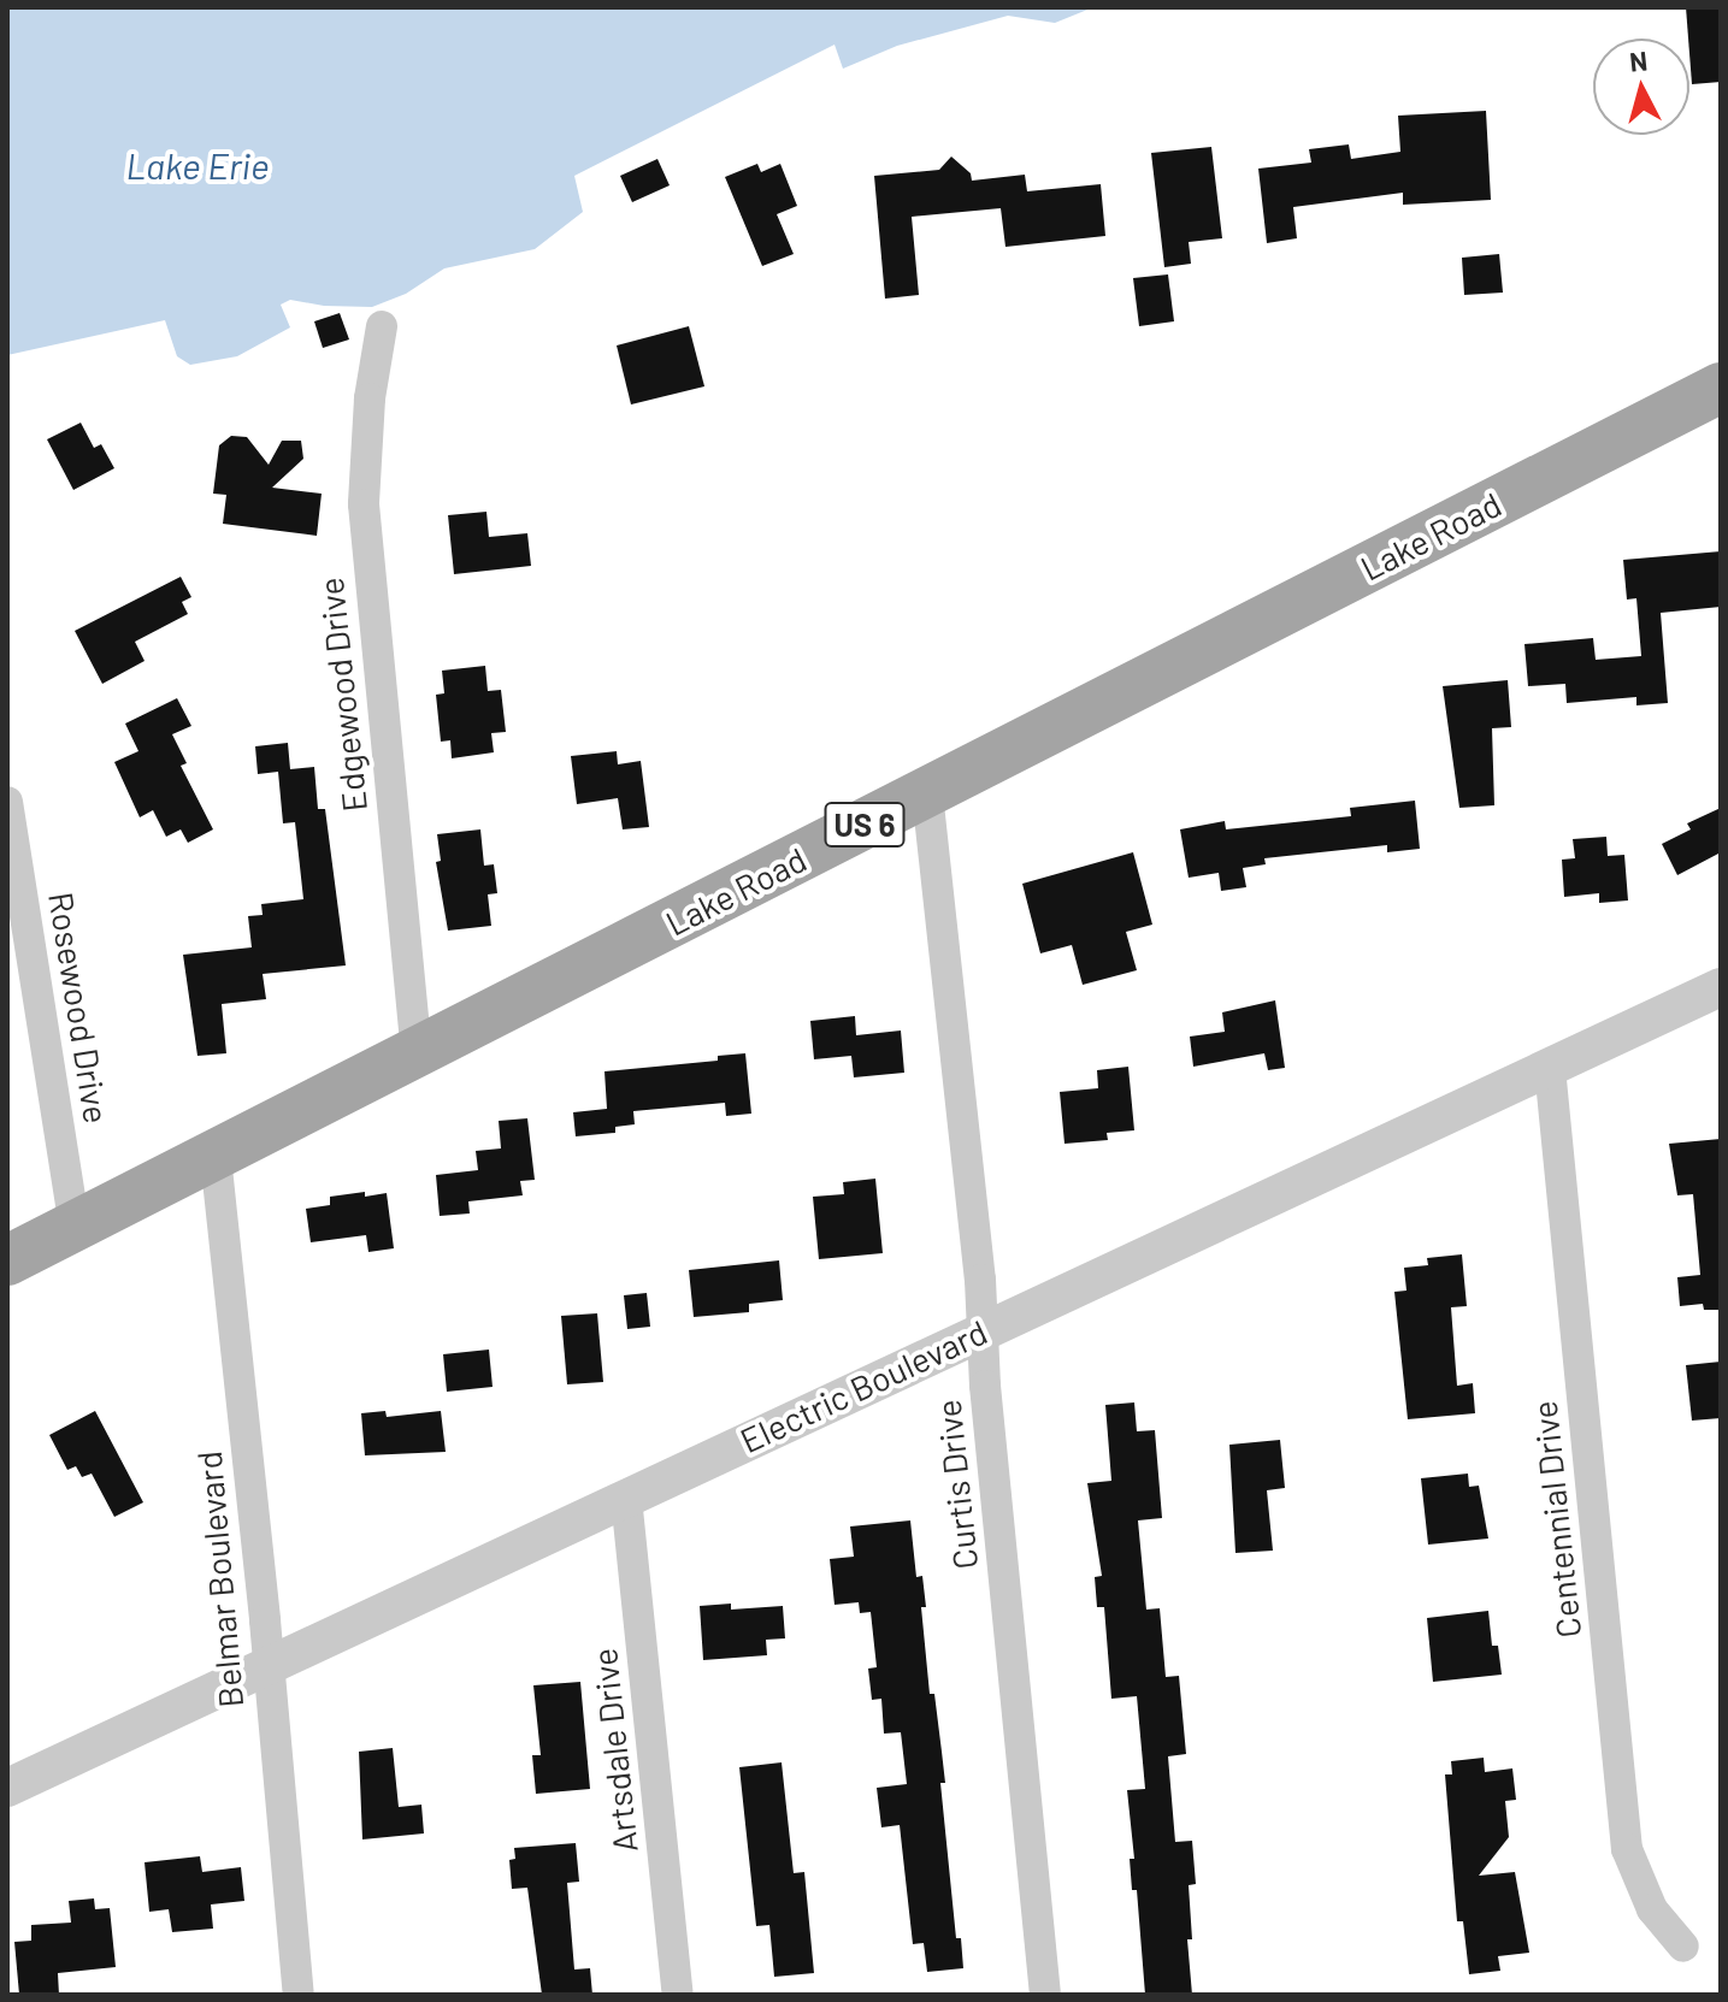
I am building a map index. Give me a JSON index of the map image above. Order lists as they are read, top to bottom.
{
  "streets": {
    "main road": ["Lake Road", "US 6"],
    "street": [
      "Edgewood Drive",
      "Rosewood Drive",
      "Electric Boulevard",
      "Curtis Drive",
      "Centennial Drive",
      "Belmar Boulevard",
      "Artsdale Drive"
    ]
  },
  "crossings": [
    ["Lake Road", "Edgewood Drive"],
    ["Lake Road", "Rosewood Drive"],
    ["Lake Road", "Curtis Drive"],
    ["Lake Road", "Belmar Boulevard"],
    ["Electric Boulevard", "Curtis Drive"],
    ["Electric Boulevard", "Centennial Drive"],
    ["Electric Boulevard", "Belmar Boulevard"],
    ["Electric Boulevard", "Artsdale Drive"]
  ],
  "water": ["Lake Erie"],
  "north": "top"
}
